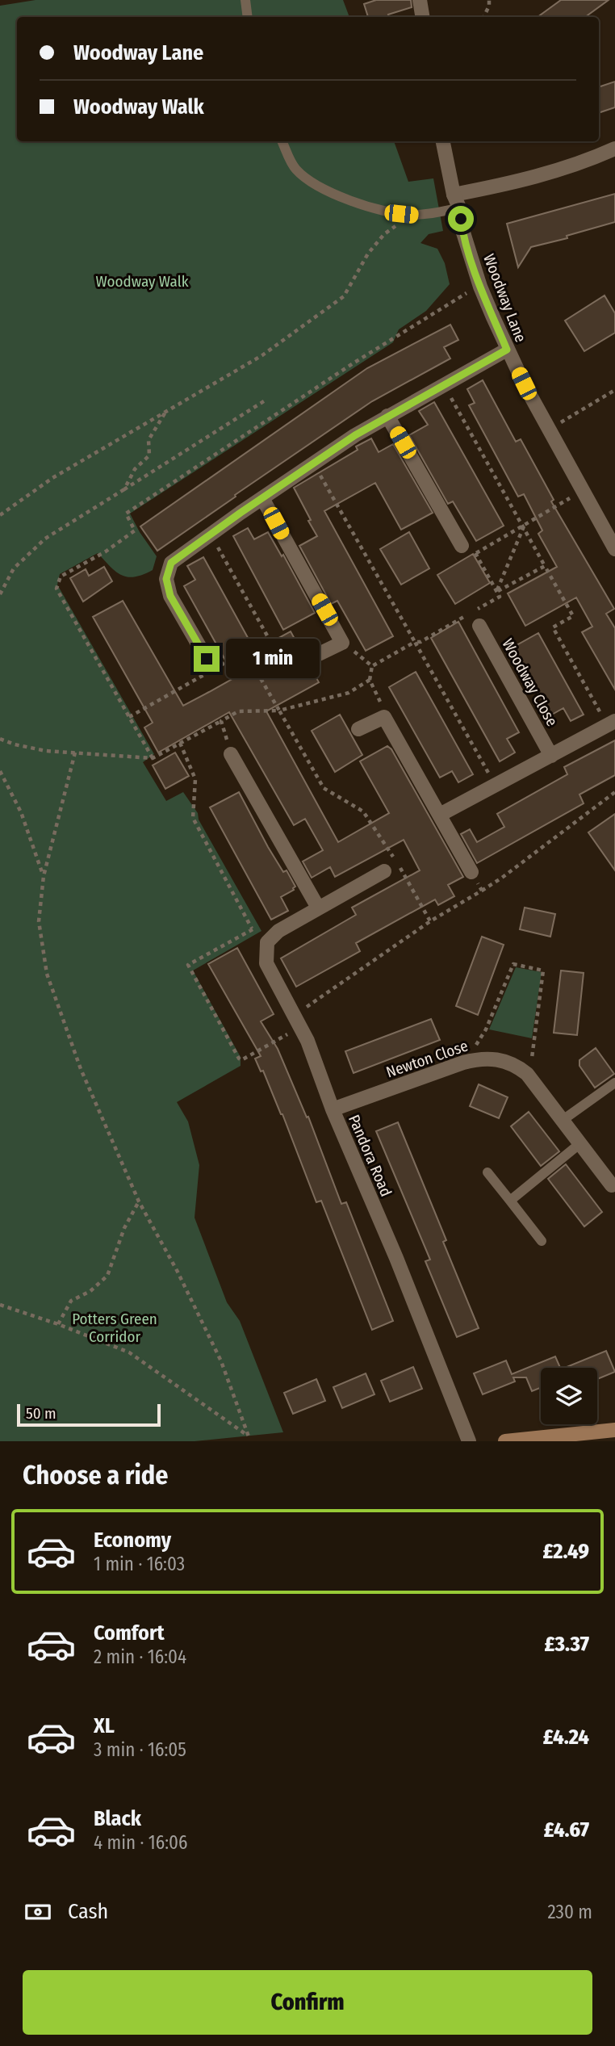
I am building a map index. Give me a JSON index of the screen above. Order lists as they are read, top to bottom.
{
  "streets": {
    "street": [
      "Woodway Lane",
      "Woodway Close",
      "Newton Close",
      "Pandora Road"
    ]
  },
  "crossings": [
    ["Newton Close", "Pandora Road"]
  ],
  "parks": ["Woodway Walk", "Potters Green Corridor"],
  "scale_bar": "50 m",
  "page": {
    "banner": ["Woodway Lane", "Woodway Walk"],
    "bubble": "1 min",
    "scale": "50 m",
    "heading": "Choose a ride",
    "list": [
      {
        "name": "Economy",
        "note": "1 min · 16:03",
        "value": "£2.49"
      },
      {
        "name": "Comfort",
        "note": "2 min · 16:04",
        "value": "£3.37"
      },
      {
        "name": "XL",
        "note": "3 min · 16:05",
        "value": "£4.24"
      },
      {
        "name": "Black",
        "note": "4 min · 16:06",
        "value": "£4.67"
      }
    ],
    "pay": ["Cash", "230 m"],
    "buttons": "Confirm"
  }
}
